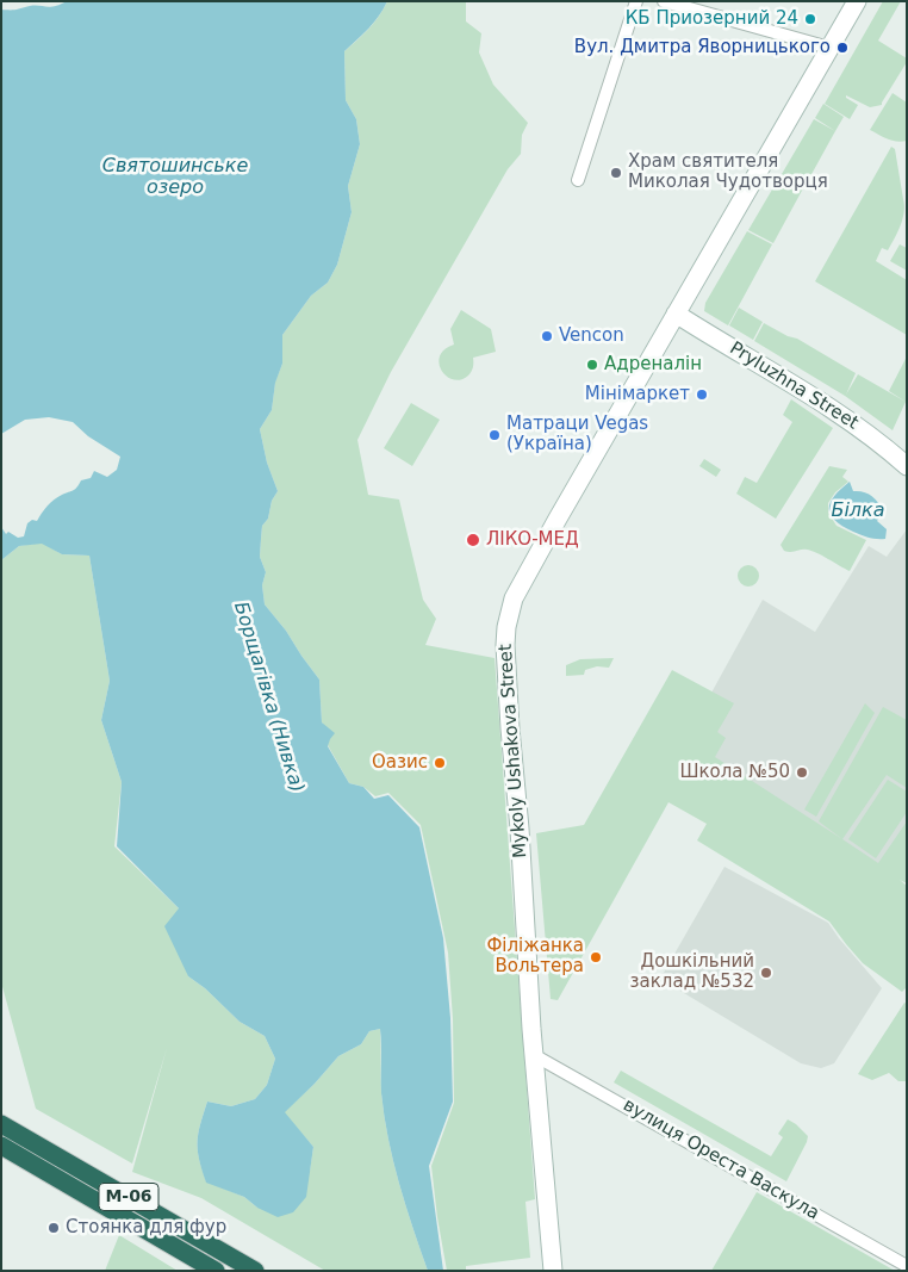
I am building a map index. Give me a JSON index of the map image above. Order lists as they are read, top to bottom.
{
  "streets": {
    "highway": ["М-06"],
    "street": ["Pryluzhna Street", "Mykoly Ushakova Street", "вулиця Ореста Васкула"]
  },
  "crossings": [
    ["Pryluzhna Street", "Mykoly Ushakova Street"],
    ["Mykoly Ushakova Street", "вулиця Ореста Васкула"]
  ],
  "water": ["Святошинське озеро", "Білка", "Борщагівка (Нивка)"],
  "places": [
    "КБ Приозерний 24",
    "Вул. Дмитра Яворницького",
    "Храм святителя Миколая Чудотворця",
    "Vencon",
    "Адреналін",
    "Мінімаркет",
    "Матраци Vegas (Україна)",
    "ЛІКО-МЕД",
    "Оазис",
    "Школа №50",
    "Філіжанка Вольтера",
    "Дошкільний заклад №532",
    "Стоянка для фур"
  ]
}
